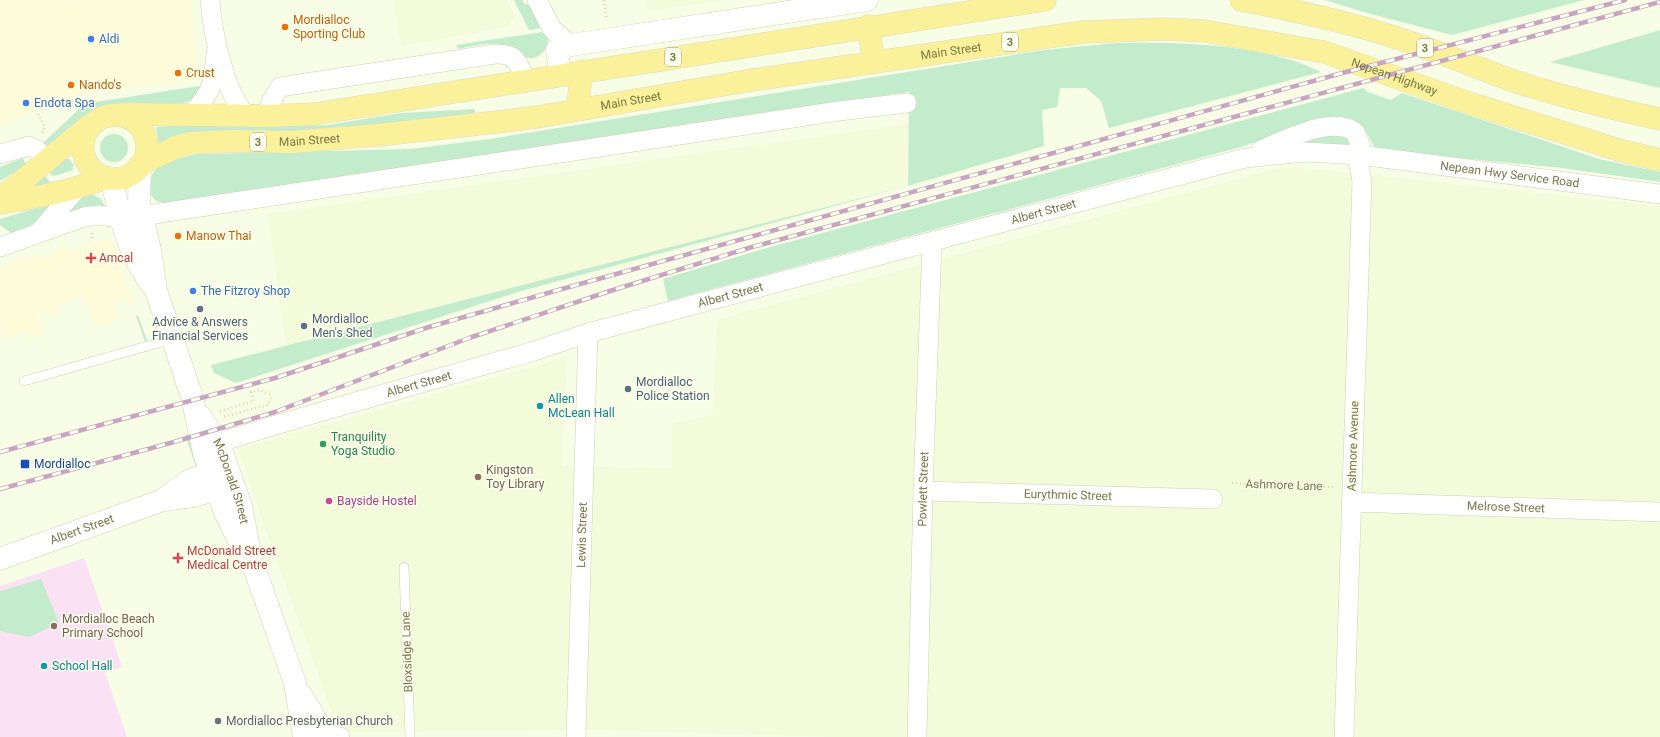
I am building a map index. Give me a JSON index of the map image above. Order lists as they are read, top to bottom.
{
  "streets": {
    "highway": ["3", "Main Street", "Nepean Highway"],
    "street": [
      "Nepean Hwy Service Road",
      "Albert Street",
      "Ashmore Avenue",
      "McDonald Street",
      "Powlett Street",
      "Eurythmic Street",
      "Melrose Street",
      "Lewis Street"
    ],
    "lane": ["Bloxsidge Lane"],
    "path": ["Ashmore Lane"]
  },
  "crossings": [
    ["3", "Main Street"],
    ["3", "McDonald Street"],
    ["Main Street", "Nepean Highway"],
    ["Main Street", "McDonald Street"],
    ["Nepean Hwy Service Road", "Albert Street"],
    ["Nepean Hwy Service Road", "Ashmore Avenue"],
    ["Albert Street", "Ashmore Avenue"],
    ["Albert Street", "McDonald Street"],
    ["Albert Street", "Powlett Street"],
    ["Albert Street", "Lewis Street"],
    ["Ashmore Avenue", "Melrose Street"],
    ["Powlett Street", "Eurythmic Street"]
  ],
  "places": {
    "other": [
      "Mordialloc Sporting Club",
      "Aldi",
      "Crust",
      "Nando's",
      "Endota Spa",
      "Manow Thai",
      "The Fitzroy Shop",
      "Advice & Answers Financial Services",
      "Mordialloc Men's Shed",
      "Mordialloc Police Station",
      "Allen McLean Hall",
      "Tranquility Yoga Studio",
      "Kingston Toy Library",
      "Bayside Hostel",
      "Mordialloc Beach Primary School",
      "School Hall",
      "Mordialloc Presbyterian Church"
    ],
    "health": ["Amcal", "McDonald Street Medical Centre"],
    "transit": ["Mordialloc"]
  }
}
